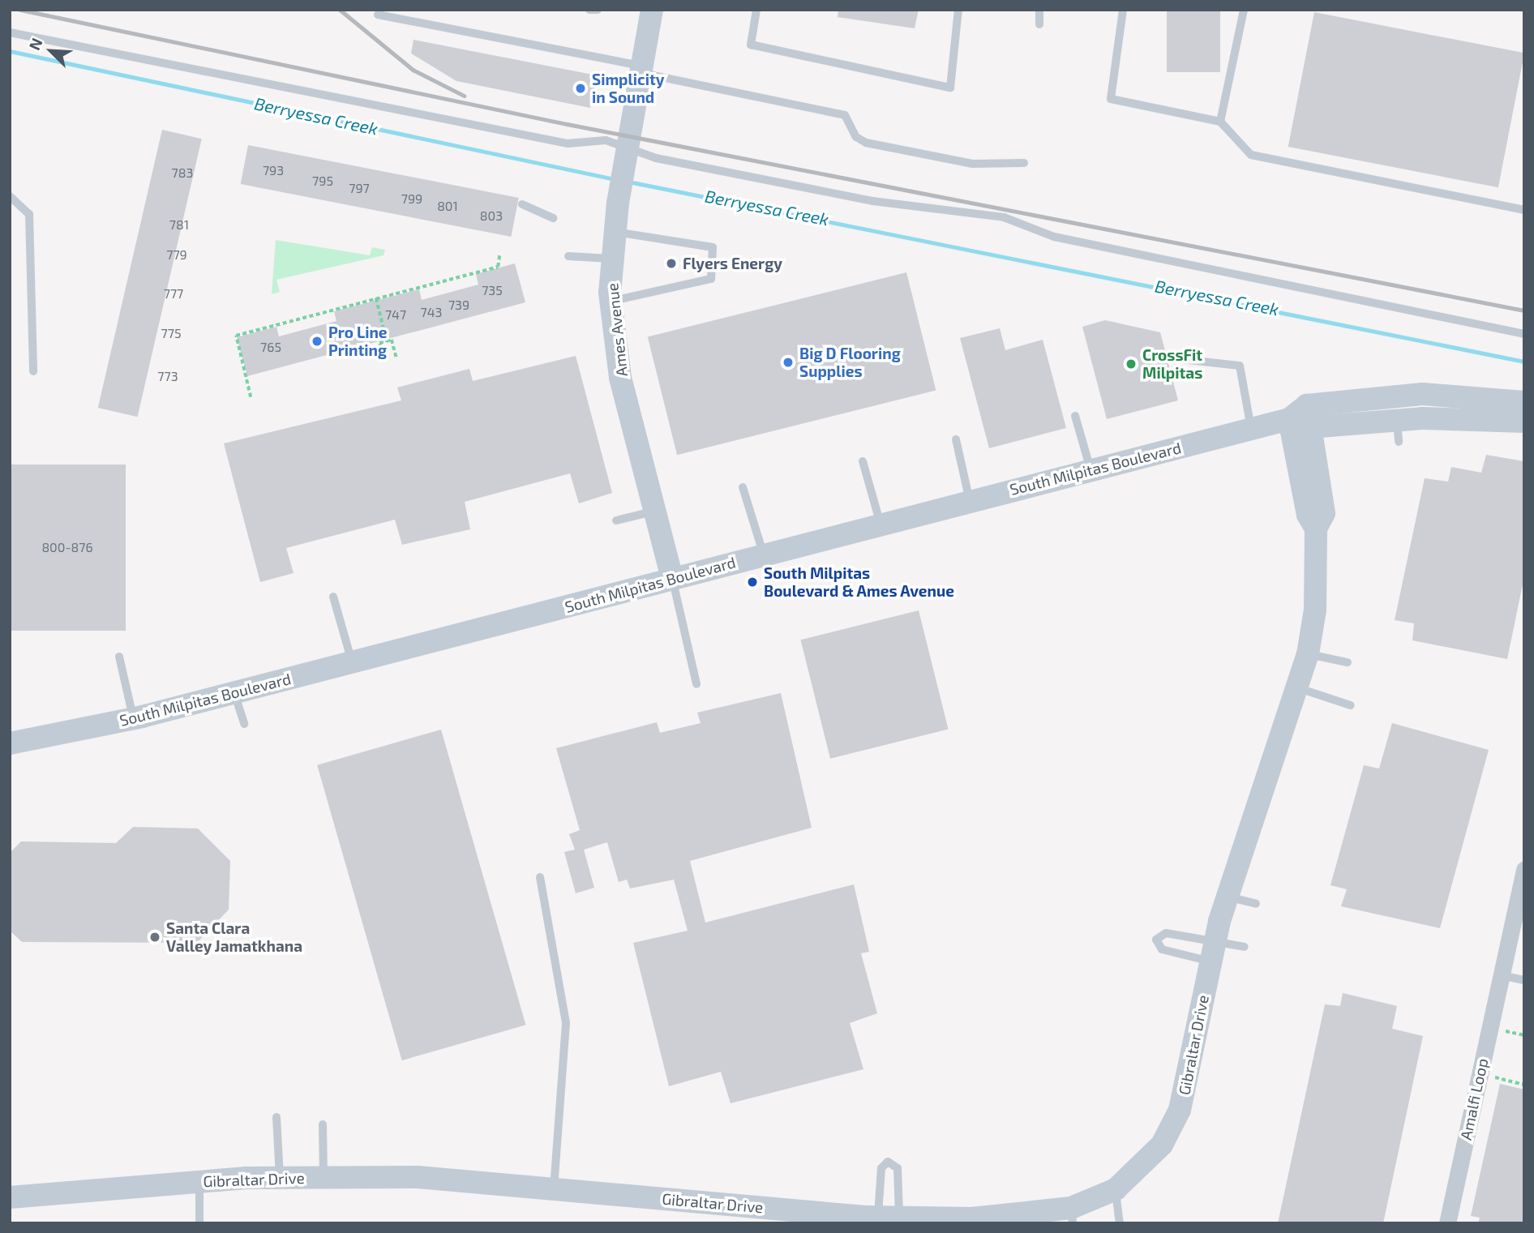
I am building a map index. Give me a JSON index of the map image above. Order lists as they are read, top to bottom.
{
  "streets": {
    "street": [
      "Ames Avenue",
      "South Milpitas Boulevard",
      "Gibraltar Drive",
      "Amalfi Loop"
    ]
  },
  "crossings": [
    ["Ames Avenue", "South Milpitas Boulevard"],
    ["South Milpitas Boulevard", "Gibraltar Drive"]
  ],
  "water": ["Berryessa Creek"],
  "places": [
    "Simplicity in Sound",
    "Flyers Energy",
    "Pro Line Printing",
    "Big D Flooring Supplies",
    "CrossFit Milpitas",
    "South Milpitas Boulevard & Ames Avenue",
    "Santa Clara Valley Jamatkhana"
  ],
  "house_numbers": [
    "793",
    "783",
    "795",
    "797",
    "799",
    "801",
    "803",
    "781",
    "779",
    "735",
    "777",
    "739",
    "743",
    "747",
    "775",
    "765",
    "773",
    "800-876"
  ],
  "north": "top left"
}
